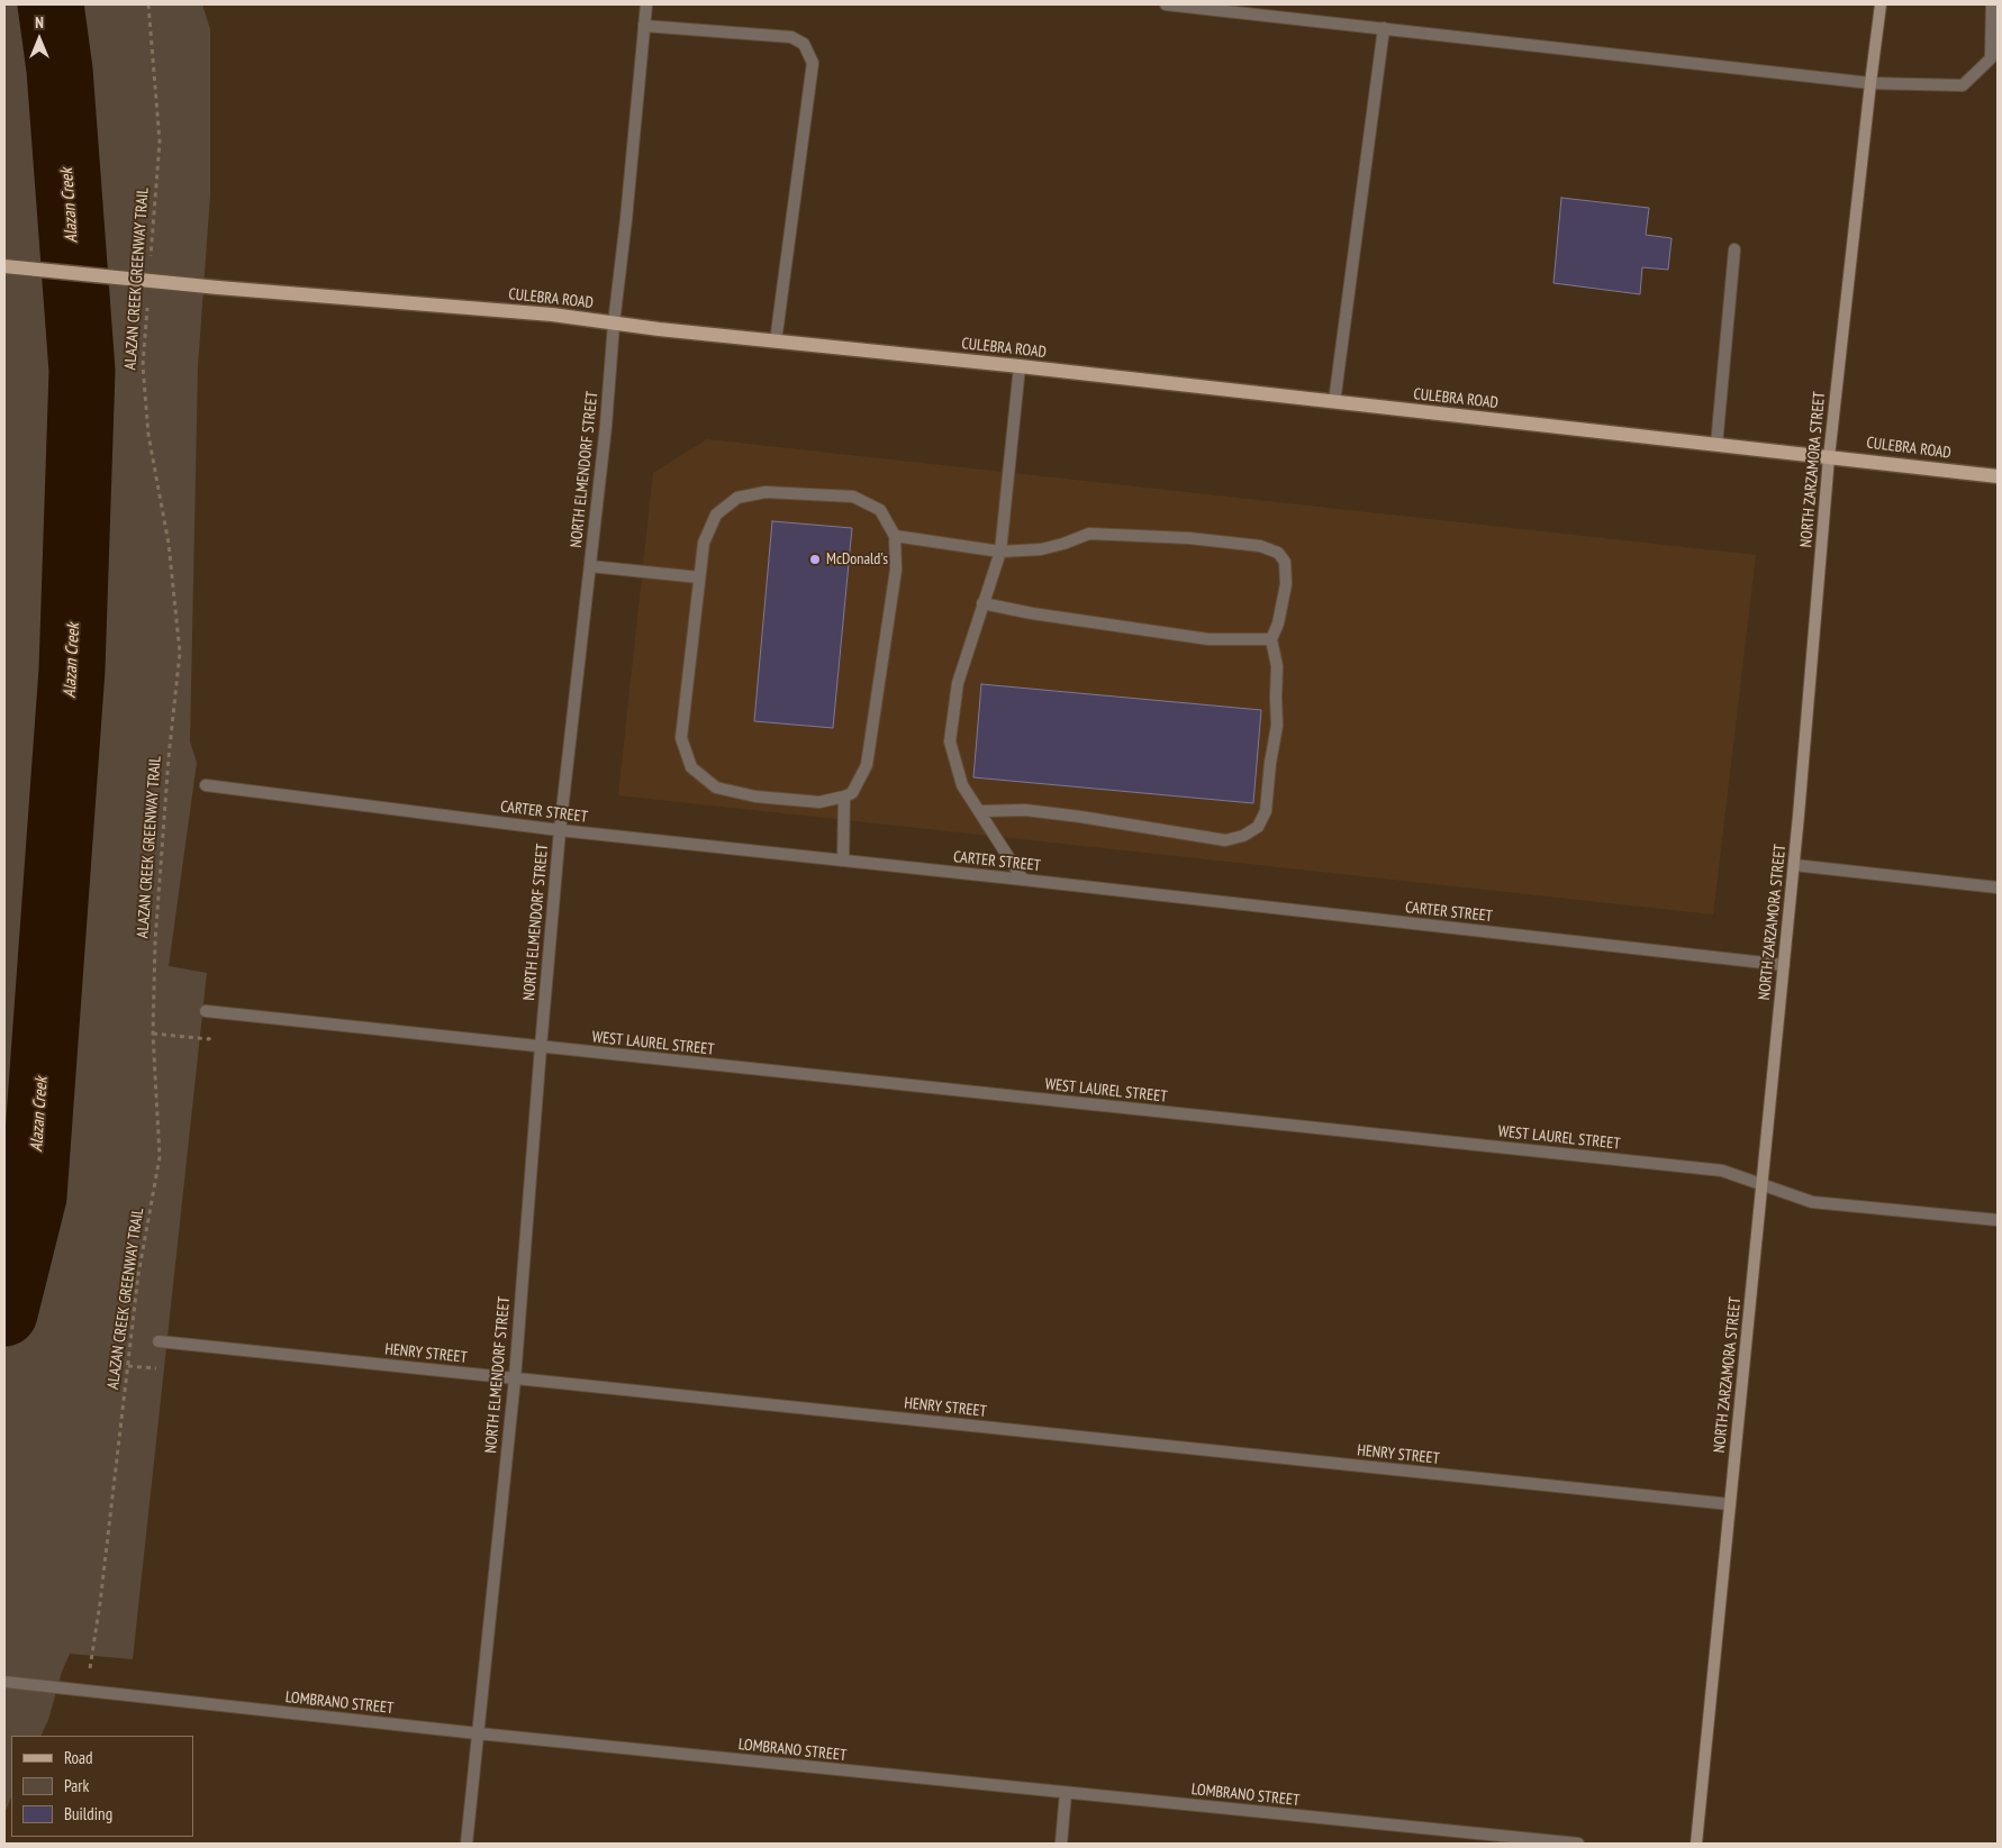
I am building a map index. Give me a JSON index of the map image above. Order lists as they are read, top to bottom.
{
  "streets": {
    "main road": ["CULEBRA ROAD", "NORTH ZARZAMORA STREET"],
    "street": [
      "NORTH ELMENDORF STREET",
      "CARTER STREET",
      "WEST LAUREL STREET",
      "HENRY STREET",
      "LOMBRANO STREET"
    ],
    "path": ["ALAZAN CREEK GREENWAY TRAIL"]
  },
  "crossings": [
    ["ALAZAN CREEK GREENWAY TRAIL", "LOMBRANO STREET"],
    ["CULEBRA ROAD", "NORTH ELMENDORF STREET"],
    ["CULEBRA ROAD", "NORTH ZARZAMORA STREET"],
    ["NORTH ELMENDORF STREET", "CARTER STREET"],
    ["NORTH ELMENDORF STREET", "WEST LAUREL STREET"],
    ["NORTH ELMENDORF STREET", "HENRY STREET"],
    ["NORTH ELMENDORF STREET", "LOMBRANO STREET"],
    ["NORTH ZARZAMORA STREET", "CARTER STREET"],
    ["NORTH ZARZAMORA STREET", "WEST LAUREL STREET"],
    ["NORTH ZARZAMORA STREET", "HENRY STREET"]
  ],
  "water": ["Alazan Creek"],
  "places": ["McDonald's"],
  "legend": ["Road", "Park", "Building"],
  "north": "top"
}
